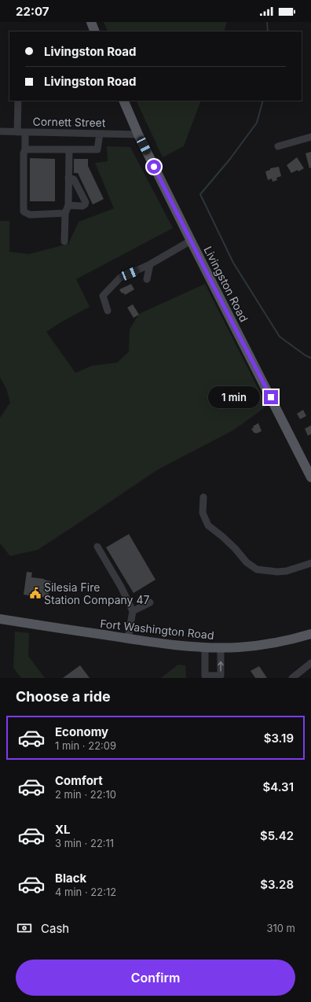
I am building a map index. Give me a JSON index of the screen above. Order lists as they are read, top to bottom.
{
  "streets": {
    "main road": ["Livingston Road", "Fort Washington Road"],
    "street": ["Cornett Street"]
  },
  "crossings": [
    ["Cornett Street", "Livingston Road"]
  ],
  "places": {
    "public building": ["Silesia Fire Station Company 47"]
  },
  "page": {
    "status": "22:07",
    "banner": ["Livingston Road", "Livingston Road"],
    "bubble": "1 min",
    "heading": "Choose a ride",
    "list": [
      {
        "name": "Economy",
        "note": "1 min · 22:09",
        "value": "$3.19"
      },
      {
        "name": "Comfort",
        "note": "2 min · 22:10",
        "value": "$4.31"
      },
      {
        "name": "XL",
        "note": "3 min · 22:11",
        "value": "$5.42"
      },
      {
        "name": "Black",
        "note": "4 min · 22:12",
        "value": "$3.28"
      }
    ],
    "pay": ["Cash", "310 m"],
    "buttons": "Confirm"
  }
}
